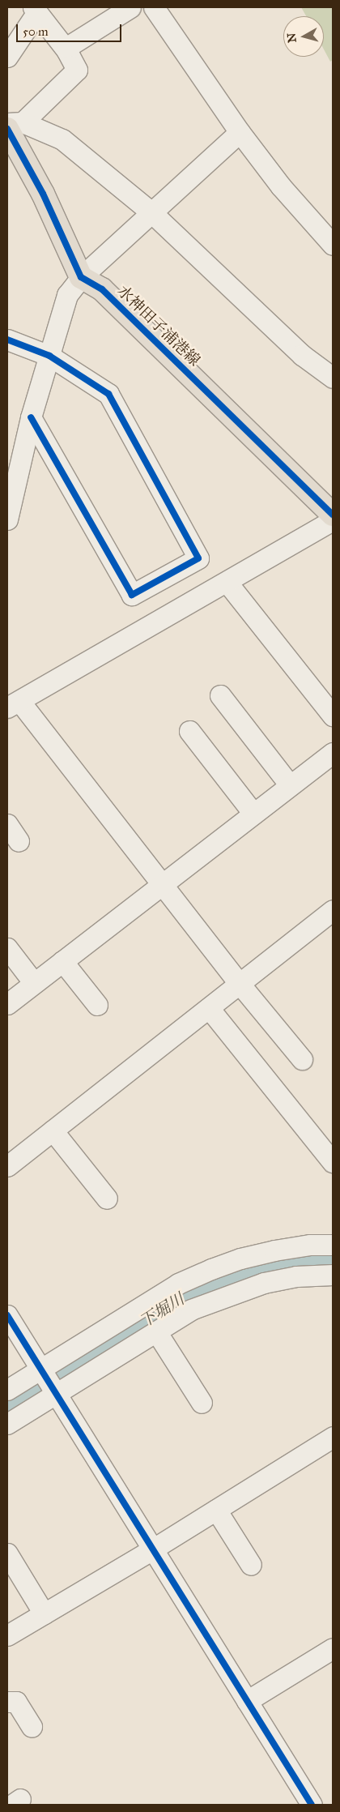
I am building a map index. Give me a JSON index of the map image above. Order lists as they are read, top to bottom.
{
  "streets": {
    "main road": ["水神田子浦港線"]
  },
  "water": ["下堀川"],
  "scale_bar": "50 m",
  "north": "left"
}
